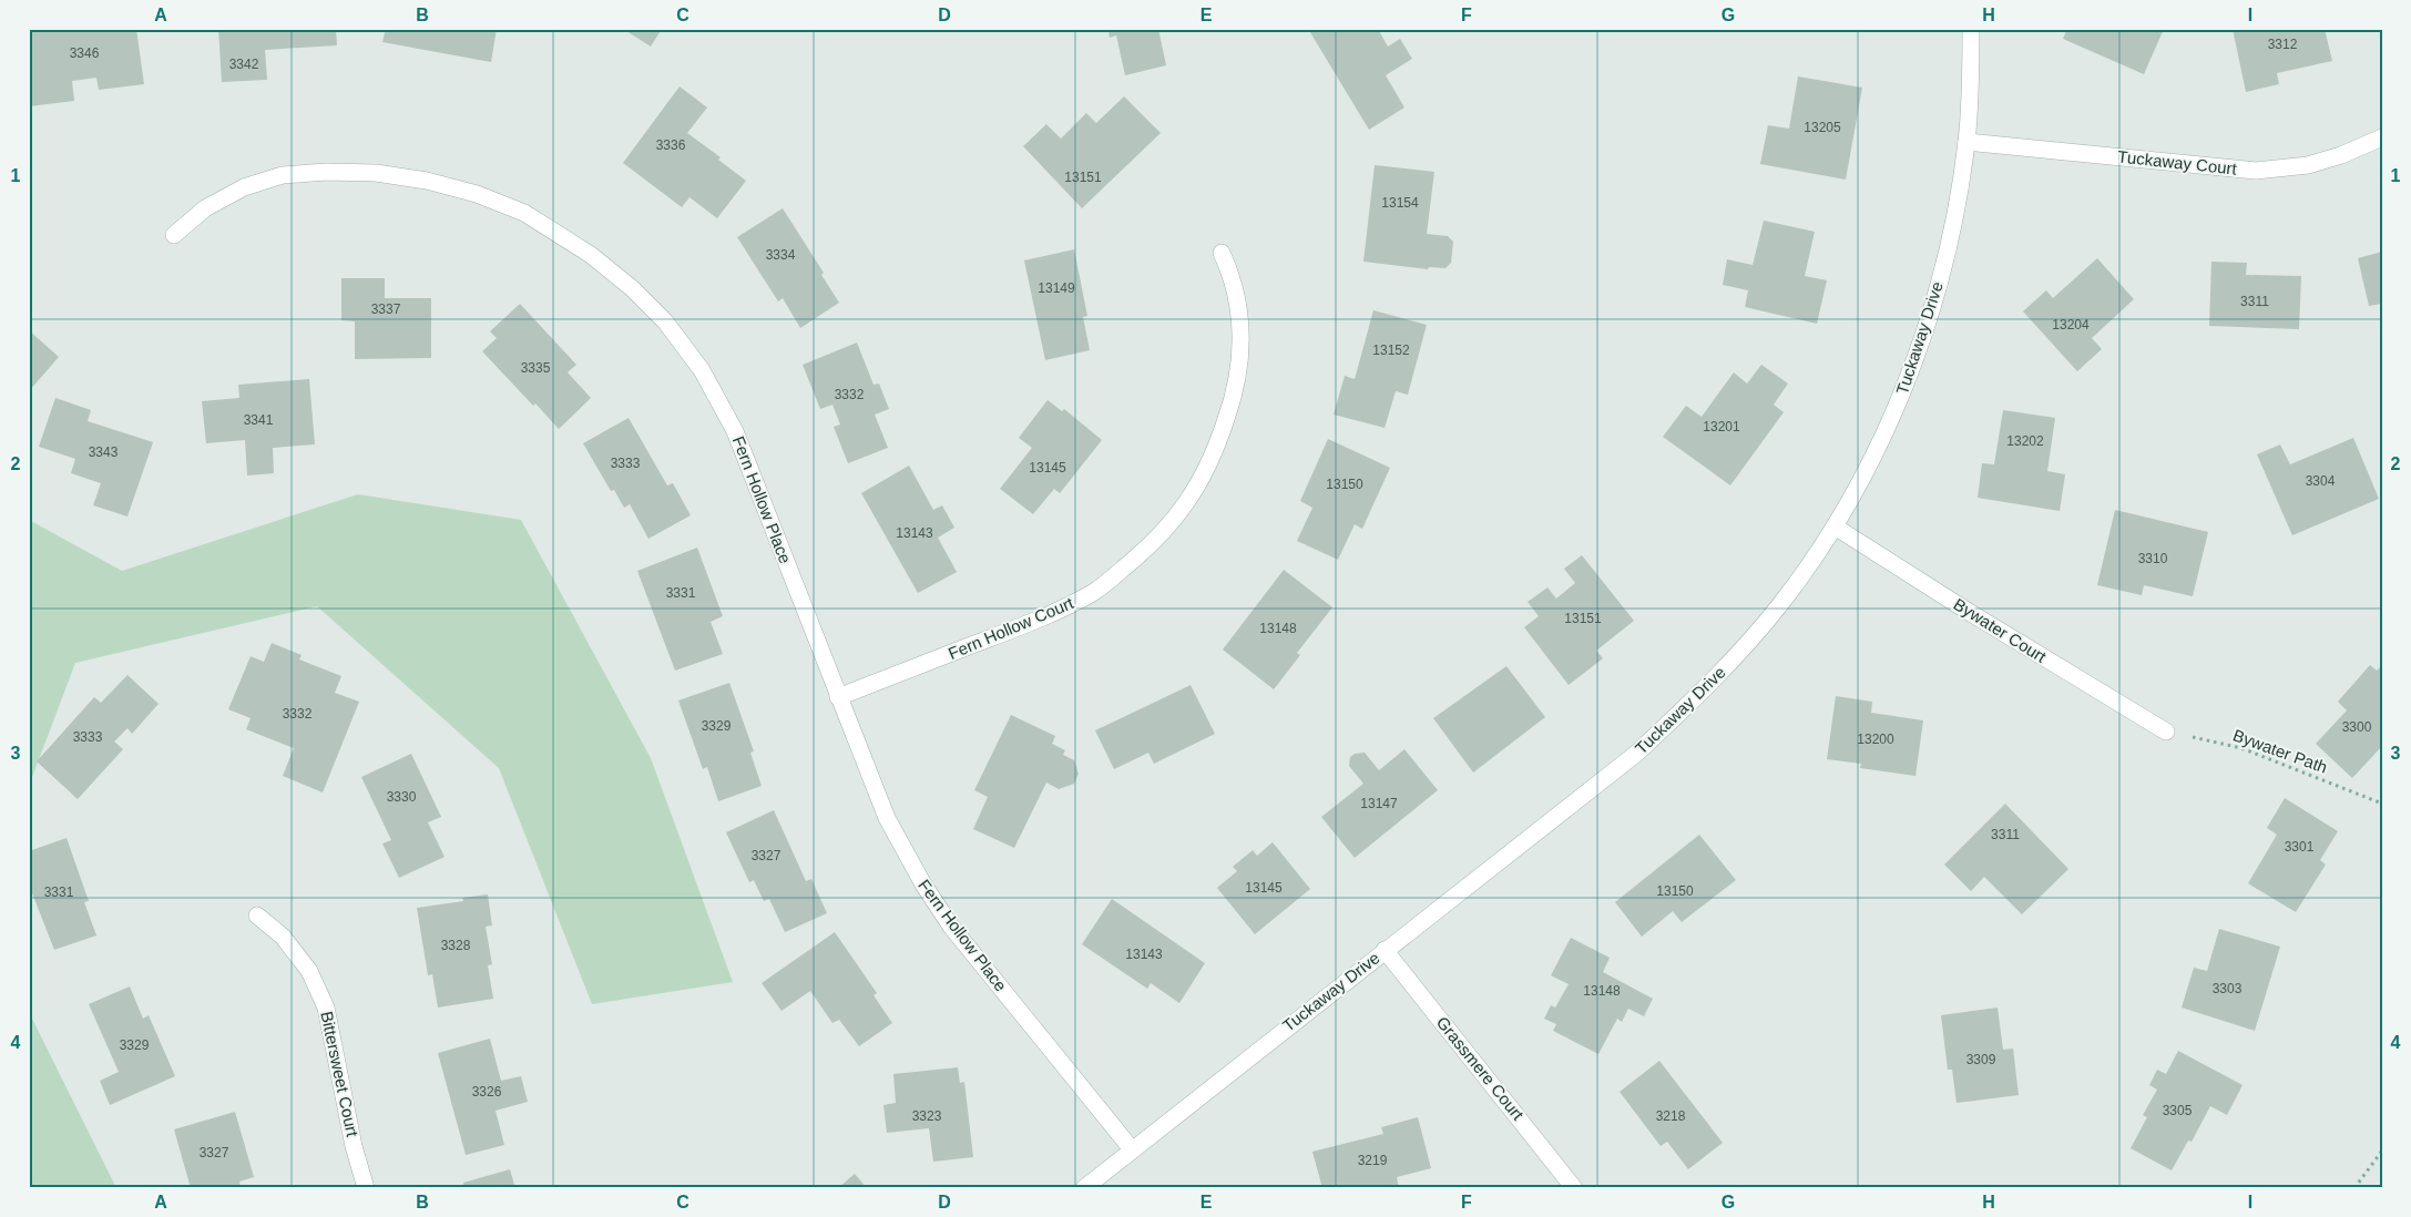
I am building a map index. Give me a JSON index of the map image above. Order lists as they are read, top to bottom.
{
  "streets": {
    "street": [
      "Tuckaway Court",
      "Tuckaway Drive",
      "Fern Hollow Place",
      "Fern Hollow Court",
      "Bywater Court",
      "Grassmere Court",
      "Bittersweet Court"
    ],
    "path": ["Bywater Path"]
  },
  "crossings": [
    ["Tuckaway Court", "Tuckaway Drive"],
    ["Tuckaway Drive", "Fern Hollow Place"],
    ["Tuckaway Drive", "Bywater Court"],
    ["Tuckaway Drive", "Grassmere Court"],
    ["Fern Hollow Place", "Fern Hollow Court"],
    ["Bywater Court", "Bywater Path"]
  ],
  "house_numbers": [
    "3312",
    "3346",
    "3342",
    "13205",
    "3336",
    "13151",
    "13154",
    "3334",
    "13149",
    "3311",
    "3337",
    "13204",
    "13152",
    "3335",
    "3332",
    "3341",
    "13201",
    "13202",
    "3343",
    "3333",
    "13145",
    "3304",
    "13150",
    "13143",
    "3310",
    "3331",
    "13151",
    "13148",
    "3332",
    "3329",
    "3300",
    "3333",
    "13200",
    "3330",
    "13147",
    "3311",
    "3301",
    "3327",
    "13145",
    "13150",
    "3331",
    "3328",
    "13143",
    "3303",
    "13148",
    "3329",
    "3309",
    "3326",
    "3305",
    "3323",
    "3218",
    "3327",
    "3219"
  ],
  "grid": {
    "columns": [
      "A",
      "B",
      "C",
      "D",
      "E",
      "F",
      "G",
      "H",
      "I"
    ],
    "rows": [
      "1",
      "2",
      "3",
      "4"
    ]
  }
}
